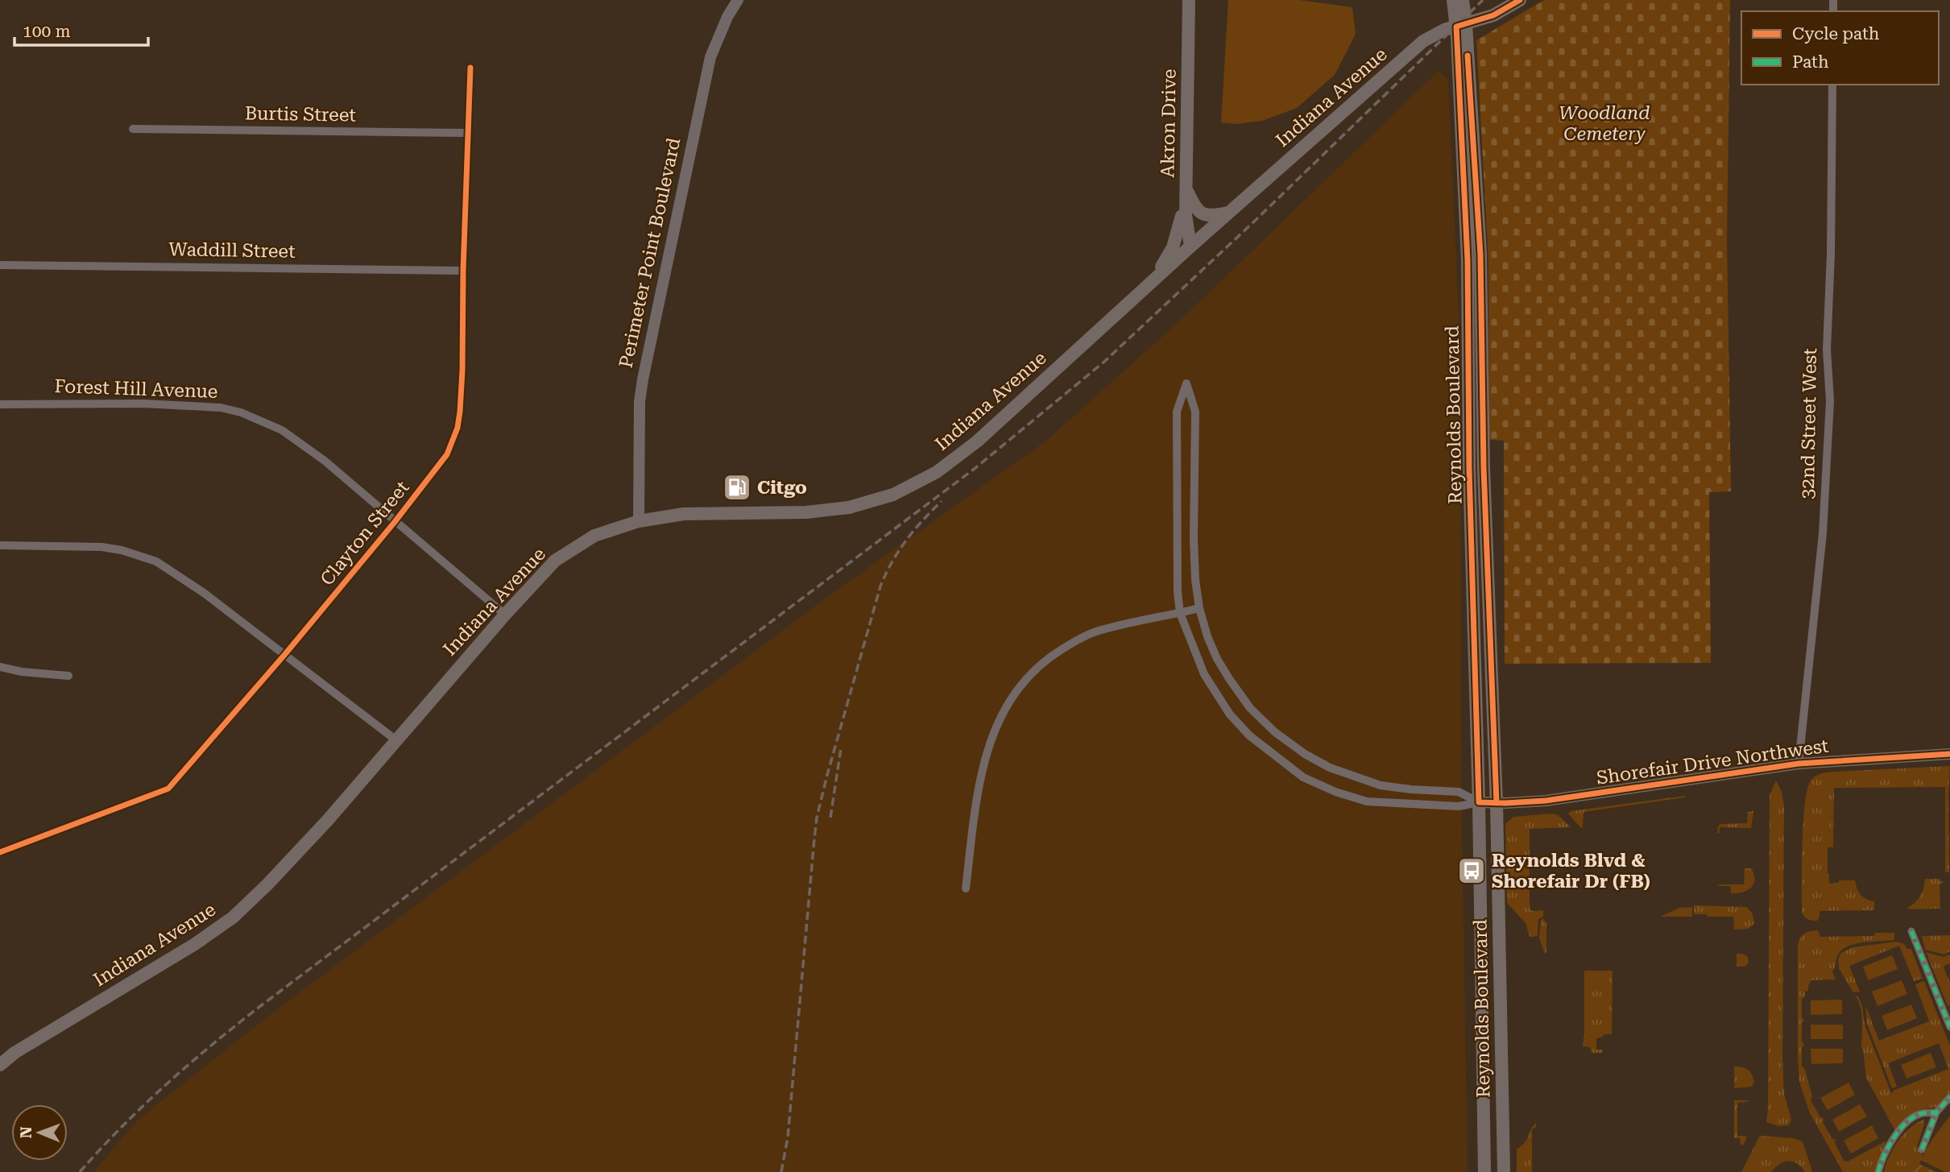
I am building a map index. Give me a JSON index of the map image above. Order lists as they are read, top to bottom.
{
  "streets": {
    "main road": ["Indiana Avenue", "Akron Drive", "Reynolds Boulevard"],
    "street": [
      "Burtis Street",
      "Waddill Street",
      "Perimeter Point Boulevard",
      "Forest Hill Avenue",
      "32nd Street West",
      "Clayton Street",
      "Shorefair Drive Northwest"
    ]
  },
  "crossings": [
    ["Indiana Avenue", "Akron Drive"],
    ["Indiana Avenue", "Perimeter Point Boulevard"],
    ["Indiana Avenue", "Forest Hill Avenue"],
    ["Indiana Avenue", "Reynolds Boulevard"],
    ["Burtis Street", "Clayton Street"],
    ["Waddill Street", "Clayton Street"],
    ["Forest Hill Avenue", "Clayton Street"],
    ["Reynolds Boulevard", "Shorefair Drive Northwest"],
    ["32nd Street West", "Shorefair Drive Northwest"]
  ],
  "parks": ["Woodland Cemetery"],
  "places": {
    "fuel station": ["Citgo"],
    "bus stop": ["Reynolds Blvd & Shorefair Dr (FB)"]
  },
  "legend": ["Cycle path", "Path"],
  "scale_bar": "100 m",
  "north": "left"
}
